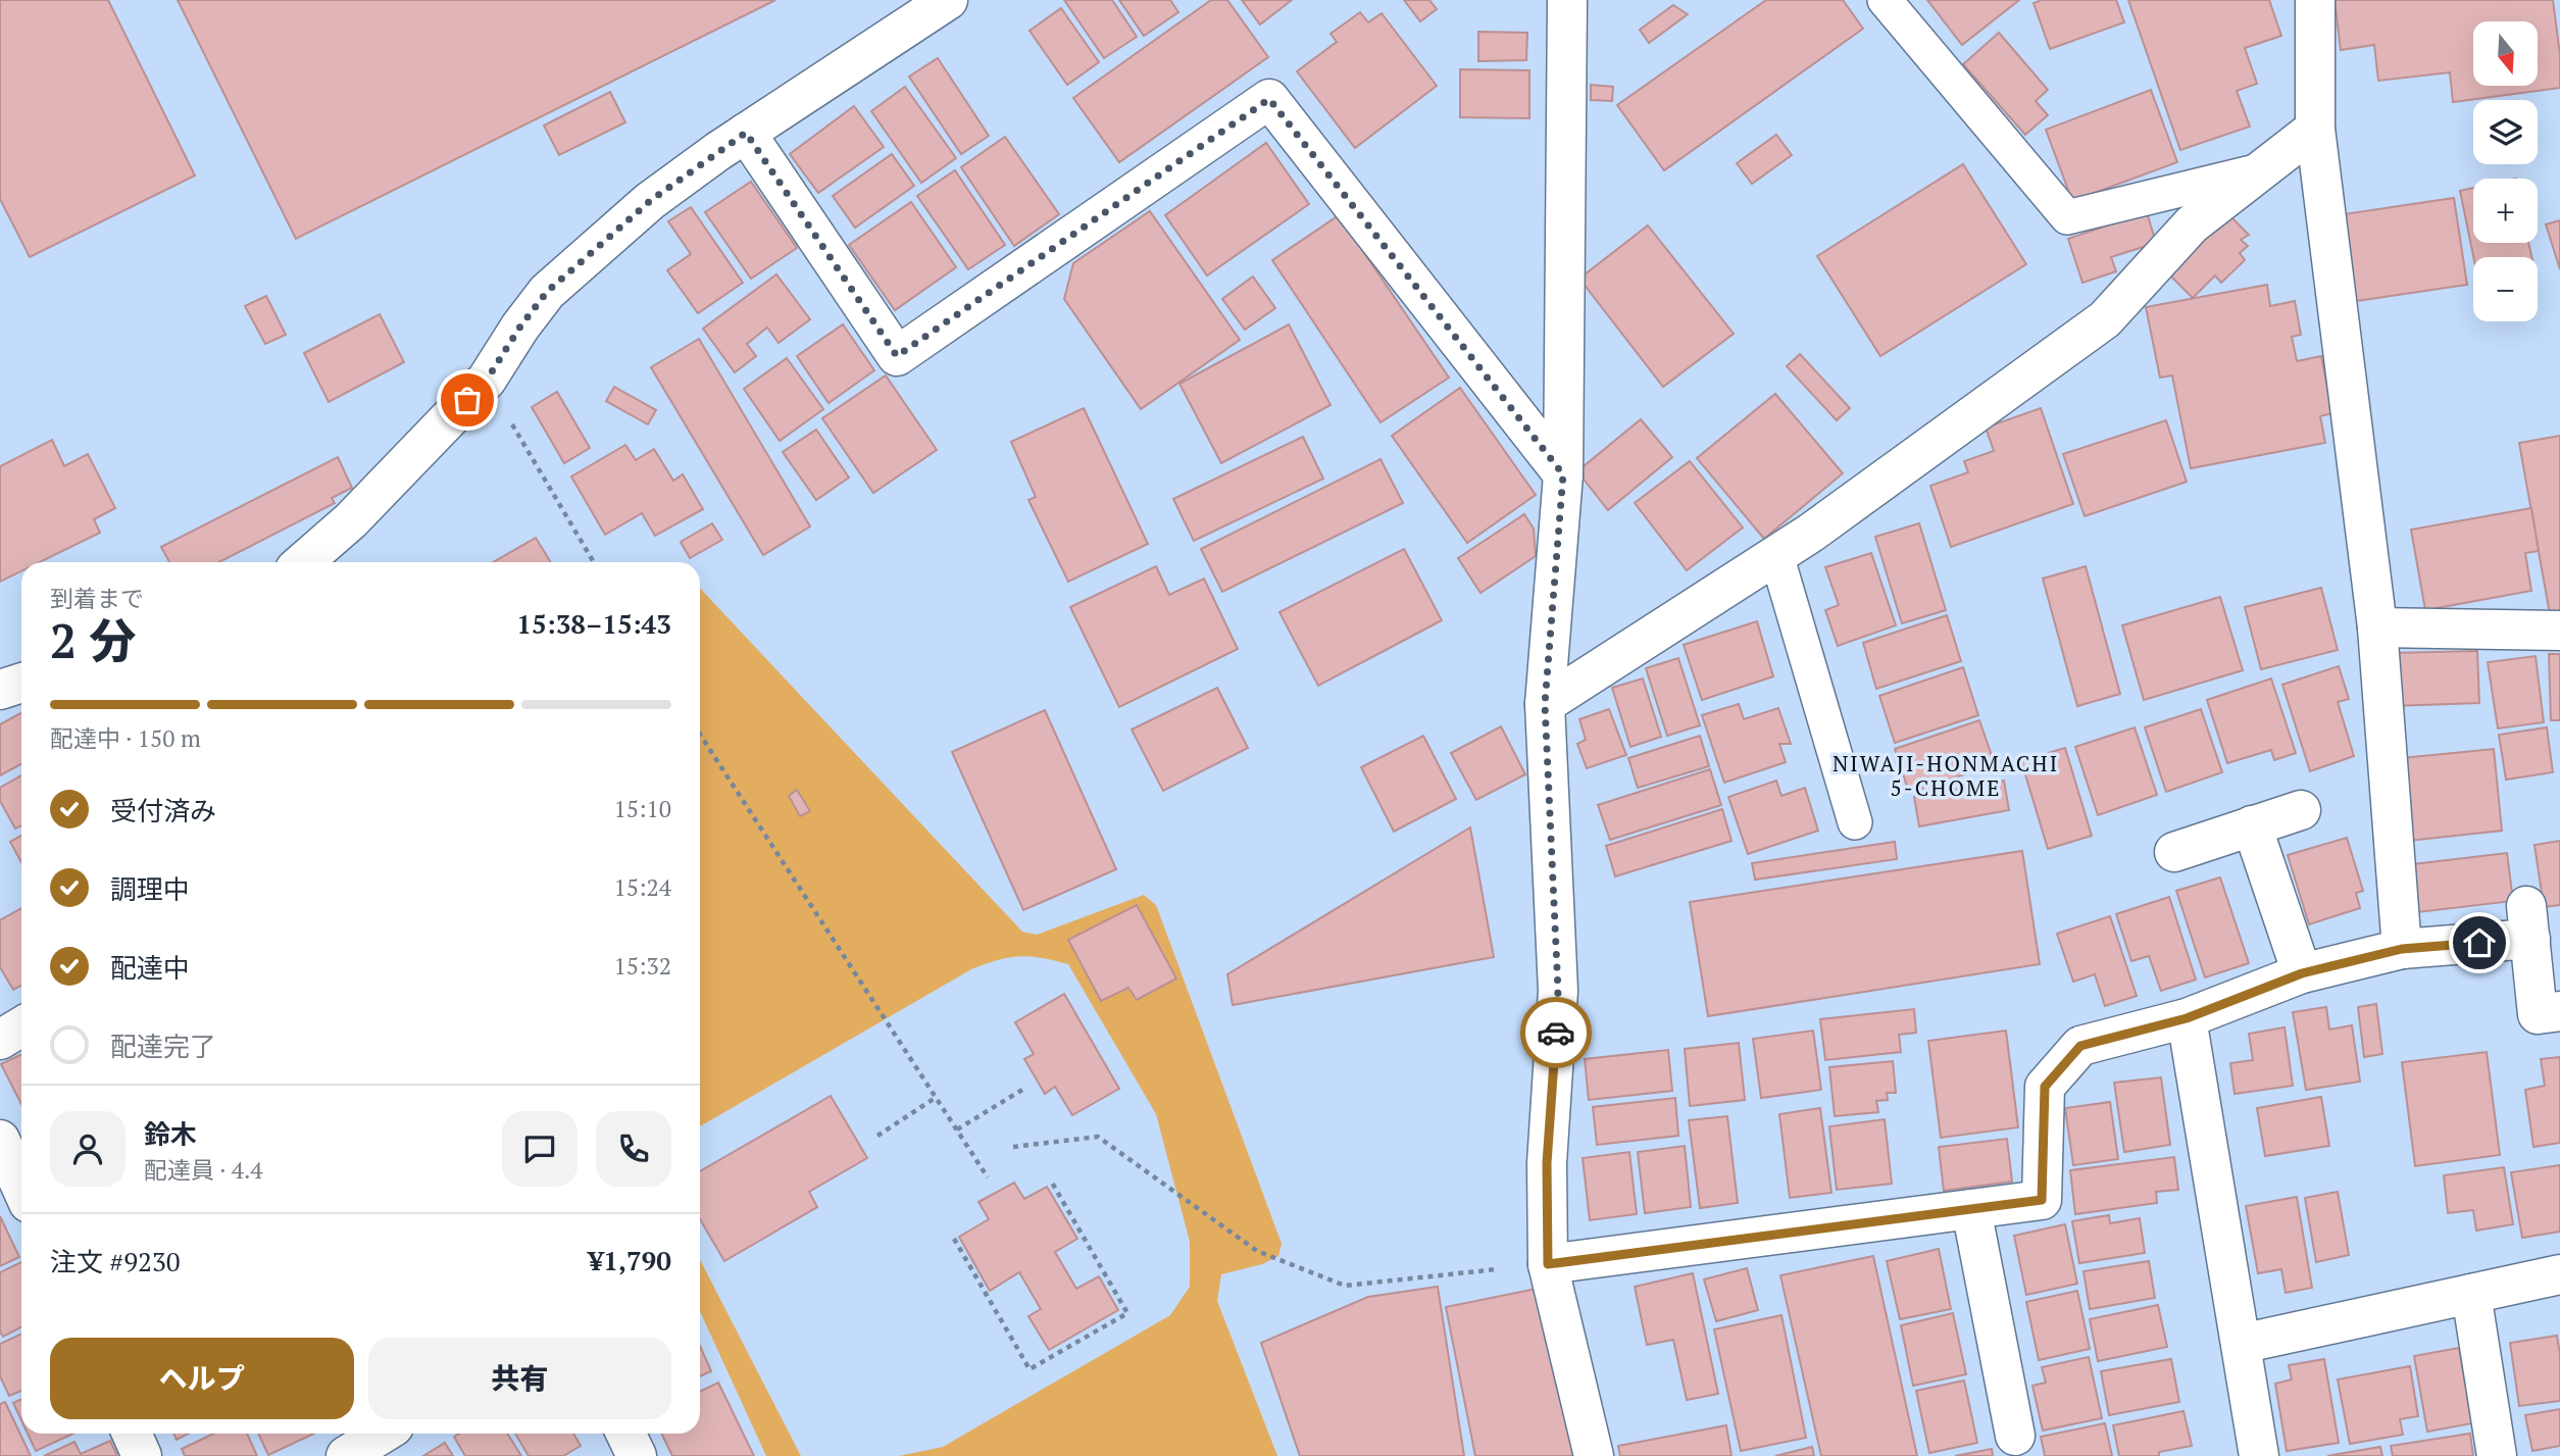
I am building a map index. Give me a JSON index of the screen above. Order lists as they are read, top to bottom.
{
  "districts": ["NIWAJI-HONMACHI 5-CHOME"],
  "north": "bottom",
  "page": {
    "map_buttons": ["+", "−"],
    "heading": ["2 分", "到着まで", "15:38–15:43"],
    "panel": [
      "鈴木",
      "配達員 · 4.4",
      "注文 #9230",
      "¥1,790"
    ],
    "bar": "配達中 · 150 m",
    "list": [
      ["受付済み", "15:10"],
      ["調理中", "15:24"],
      ["配達中", "15:32"],
      "配達完了"
    ],
    "buttons": ["ヘルプ", "共有"]
  }
}
